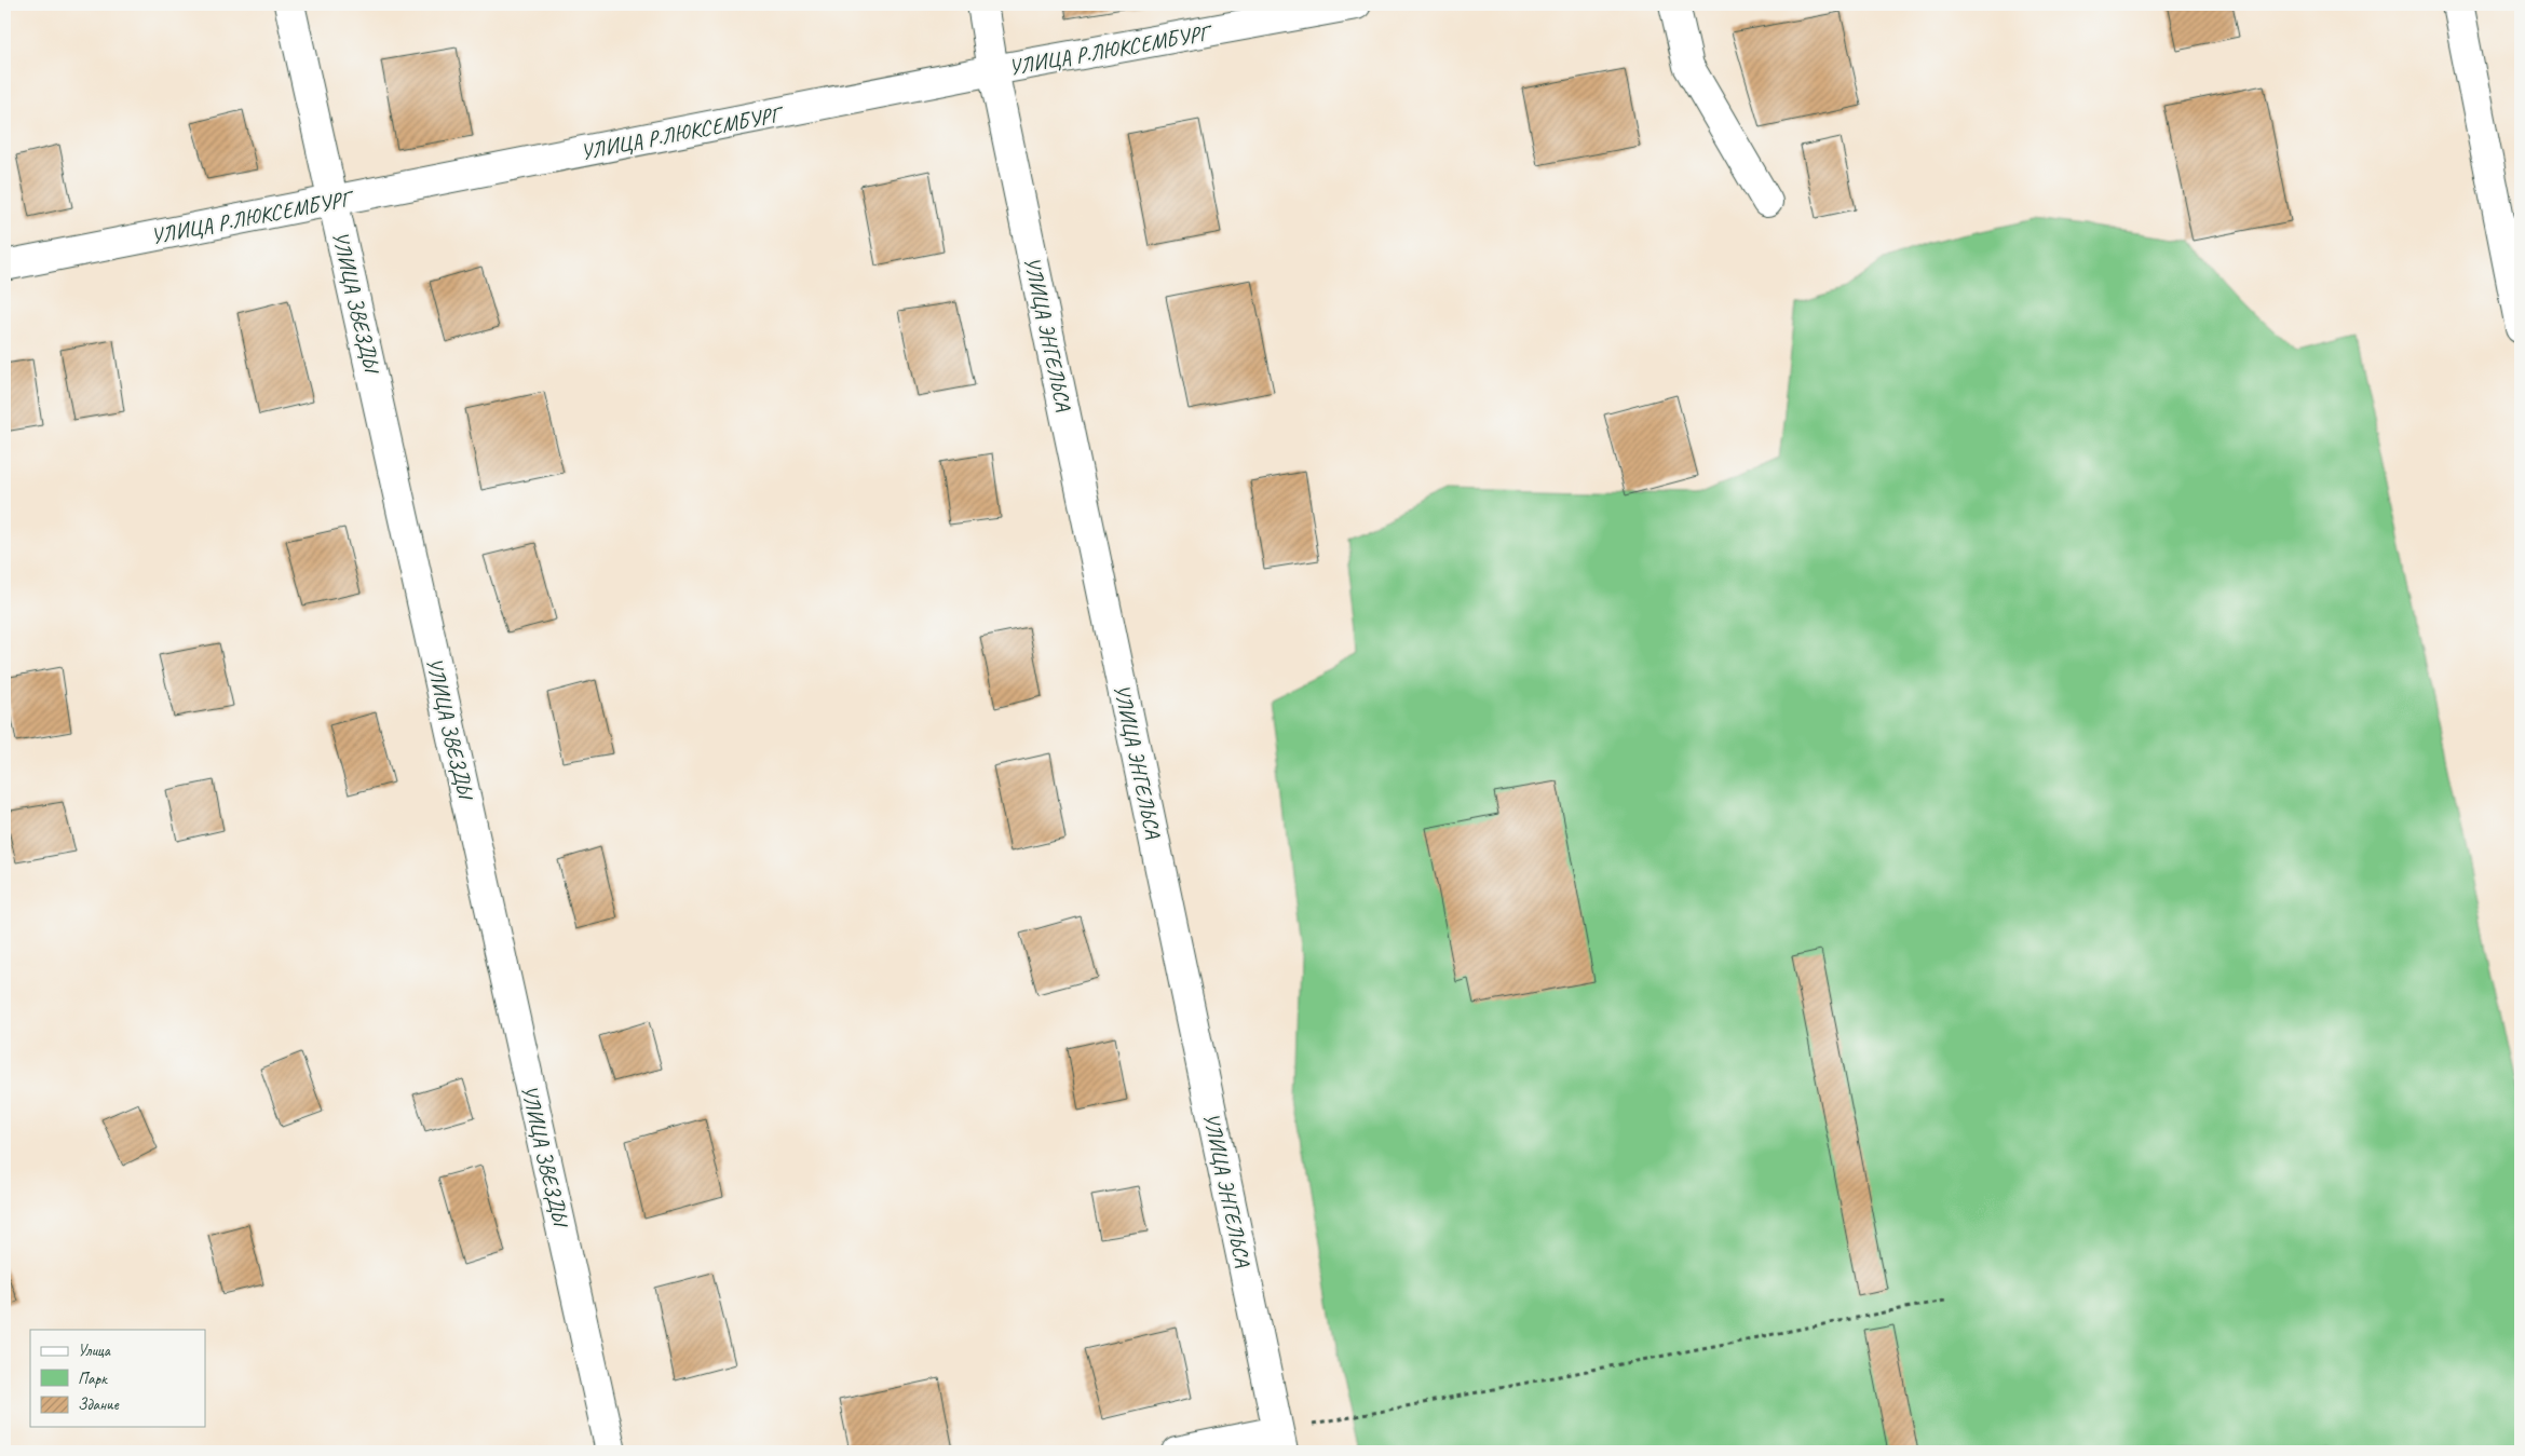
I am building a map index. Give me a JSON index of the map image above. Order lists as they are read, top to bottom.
{
  "streets": {
    "street": ["УЛИЦА Р.ЛЮКСЕМБУРГ", "УЛИЦА ЗВЕЗДЫ", "УЛИЦА ЭНГЕЛЬСА"]
  },
  "crossings": [
    ["УЛИЦА Р.ЛЮКСЕМБУРГ", "УЛИЦА ЗВЕЗДЫ"],
    ["УЛИЦА Р.ЛЮКСЕМБУРГ", "УЛИЦА ЭНГЕЛЬСА"]
  ],
  "legend": ["Улица", "Парк", "Здание"]
}
